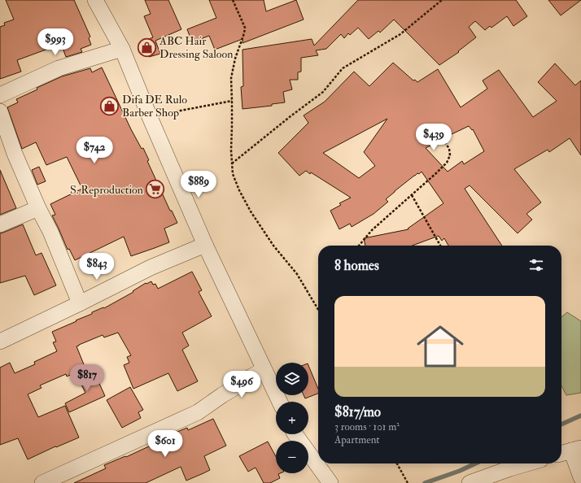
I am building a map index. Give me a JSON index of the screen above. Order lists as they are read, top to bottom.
{
  "places": {
    "shop": ["ABC Hair Dressing Saloon", "Difa DE Rulo Barber Shop"],
    "supermarket": ["S. Reproduction"]
  },
  "page": {
    "price": [
      "$993",
      "$439",
      "$742",
      "$889",
      "$843",
      "$817",
      "$496",
      "$601"
    ],
    "heading": "8 homes",
    "list": [
      {
        "name": "$817/mo",
        "note": "3 rooms · 101 m² · Apartment"
      }
    ],
    "map_buttons": ["+", "−"]
  }
}
